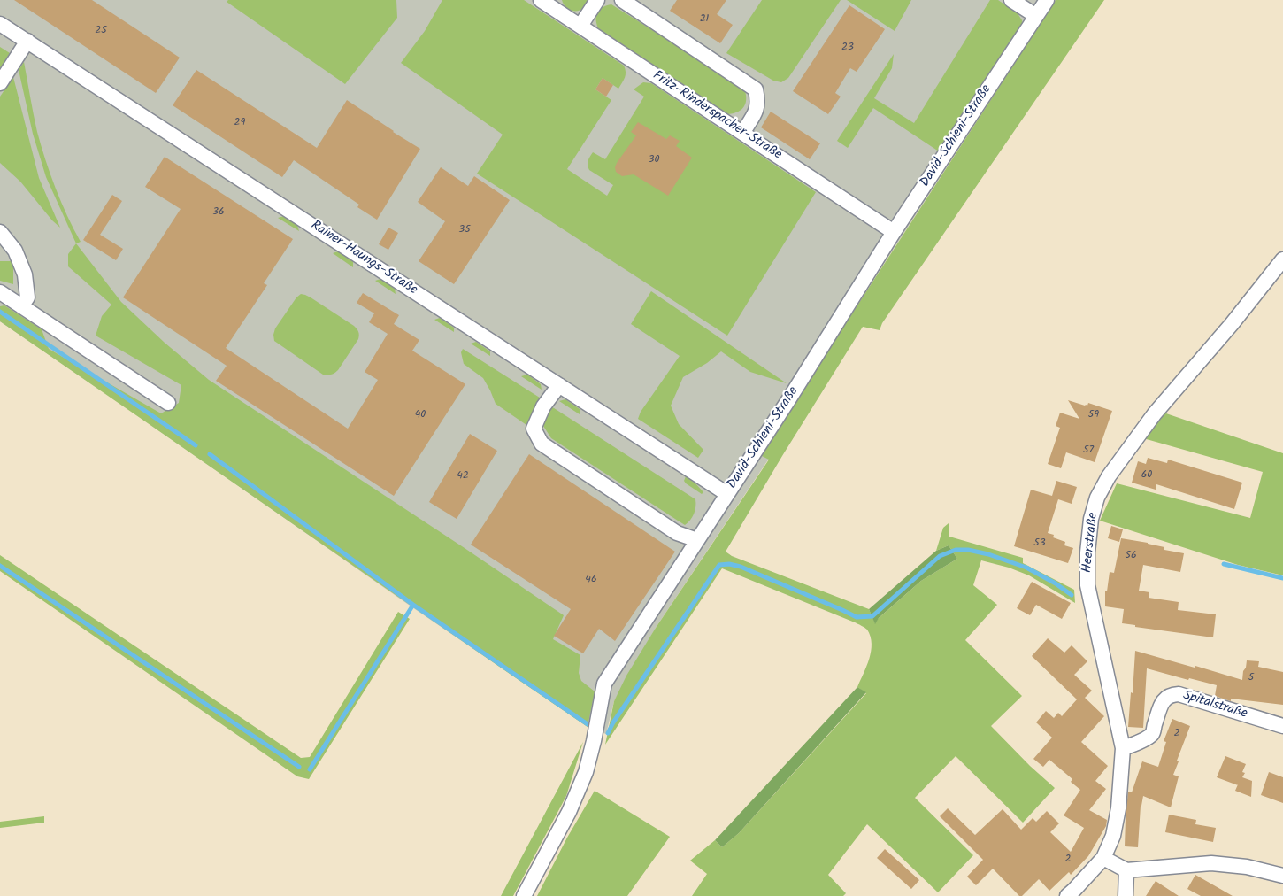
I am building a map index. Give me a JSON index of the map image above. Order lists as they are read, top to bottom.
{
  "streets": {
    "street": [
      "Fritz-Rinderspacher-Straße",
      "David-Schieni-Straße",
      "Rainer-Haungs-Straße",
      "Heerstraße",
      "Spitalstraße"
    ]
  },
  "crossings": [
    ["Fritz-Rinderspacher-Straße", "David-Schieni-Straße"],
    ["David-Schieni-Straße", "Rainer-Haungs-Straße"],
    ["Heerstraße", "Spitalstraße"]
  ],
  "house_numbers": [
    "21",
    "25",
    "23",
    "29",
    "30",
    "36",
    "35",
    "40",
    "59",
    "57",
    "60",
    "42",
    "53",
    "56",
    "46",
    "5",
    "2",
    "2"
  ]
}
